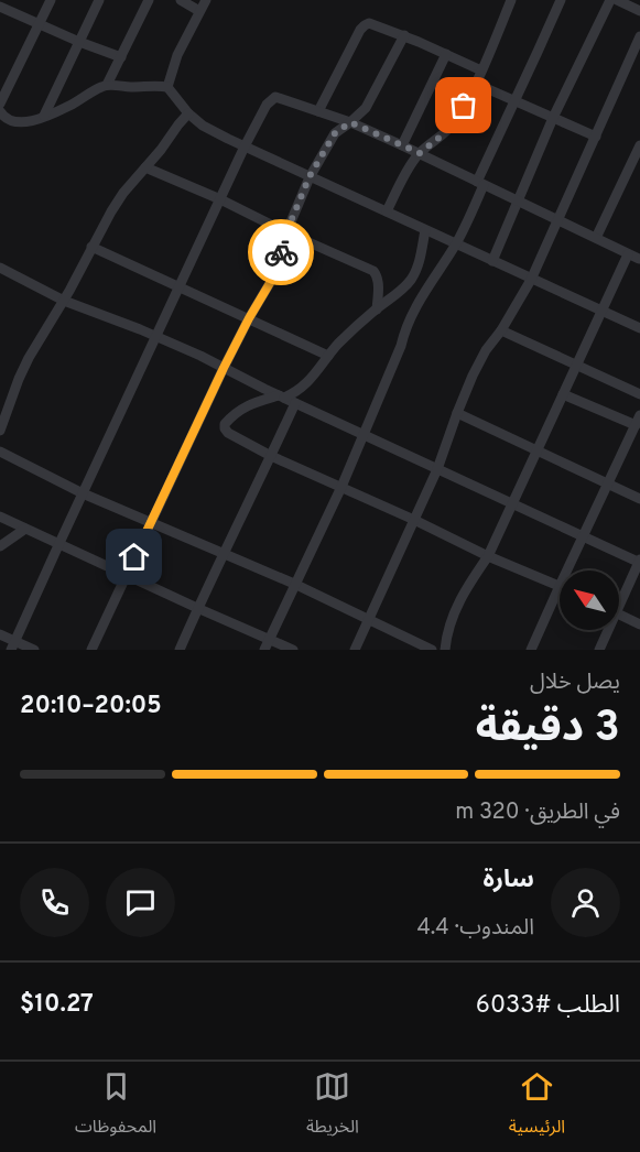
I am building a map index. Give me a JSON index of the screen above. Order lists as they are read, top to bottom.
{
  "north": "top left",
  "page": {
    "heading": ["3 دقيقة", "يصل خلال", "20:05–20:10"],
    "panel": [
      "سارة",
      "المندوب · 4.4",
      "الطلب #6033",
      "$10.27"
    ],
    "bar": "في الطريق · 320 m",
    "tabs": ["الرئيسية", "الخريطة", "المحفوظات"]
  }
}
